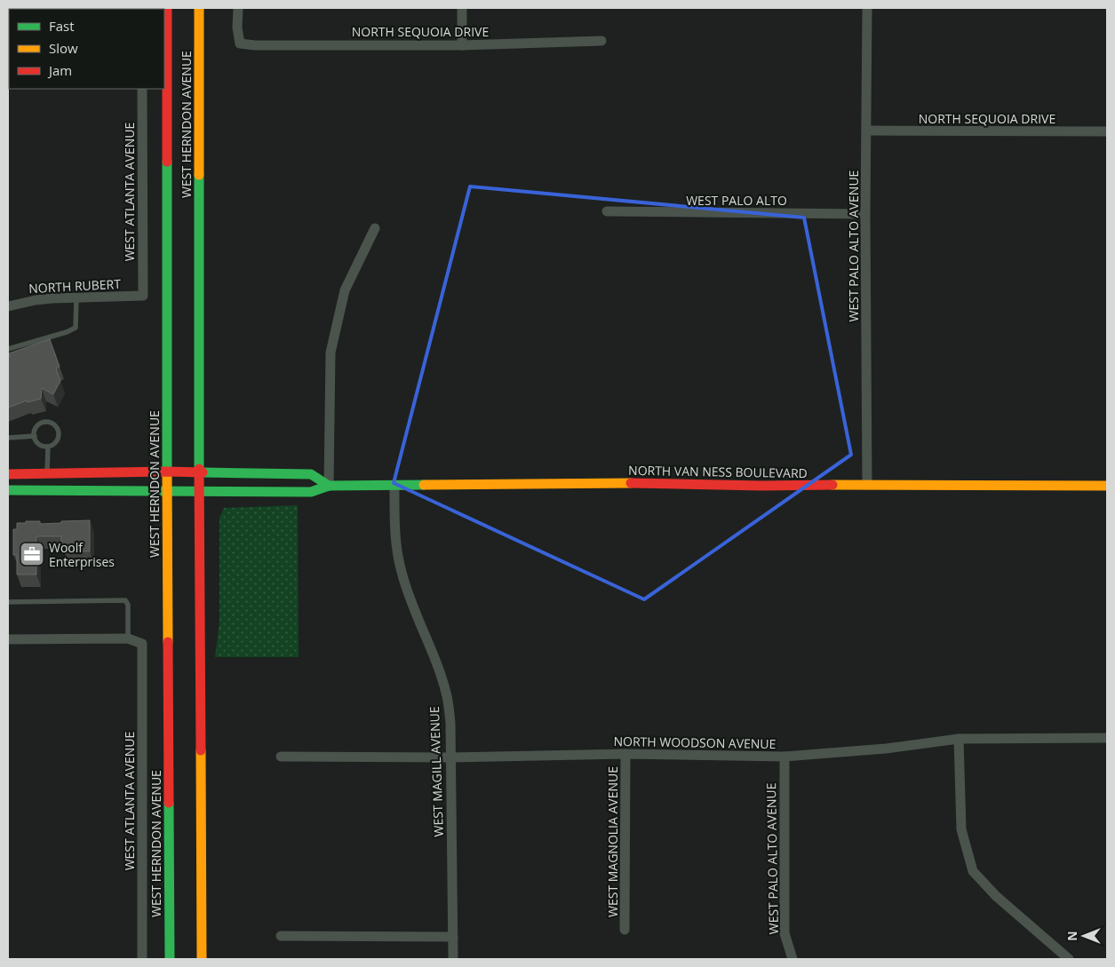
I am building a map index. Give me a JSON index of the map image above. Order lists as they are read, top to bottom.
{
  "streets": {
    "main road": ["WEST HERNDON AVENUE", "NORTH VAN NESS BOULEVARD"],
    "street": [
      "NORTH SEQUOIA DRIVE",
      "WEST ATLANTA AVENUE",
      "WEST PALO ALTO",
      "WEST PALO ALTO AVENUE",
      "NORTH RUBERT",
      "NORTH WOODSON AVENUE",
      "WEST MAGILL AVENUE",
      "WEST MAGNOLIA AVENUE"
    ]
  },
  "crossings": [
    ["NORTH SEQUOIA DRIVE", "WEST PALO ALTO AVENUE"],
    ["WEST HERNDON AVENUE", "NORTH VAN NESS BOULEVARD"],
    ["WEST ATLANTA AVENUE", "NORTH RUBERT"],
    ["WEST PALO ALTO", "WEST PALO ALTO AVENUE"],
    ["WEST PALO ALTO AVENUE", "NORTH VAN NESS BOULEVARD"],
    ["WEST PALO ALTO AVENUE", "NORTH WOODSON AVENUE"],
    ["NORTH VAN NESS BOULEVARD", "WEST MAGILL AVENUE"],
    ["NORTH WOODSON AVENUE", "WEST MAGILL AVENUE"],
    ["NORTH WOODSON AVENUE", "WEST MAGNOLIA AVENUE"]
  ],
  "places": {
    "office": ["Woolf Enterprises"]
  },
  "legend": ["Fast", "Slow", "Jam"],
  "north": "left"
}
